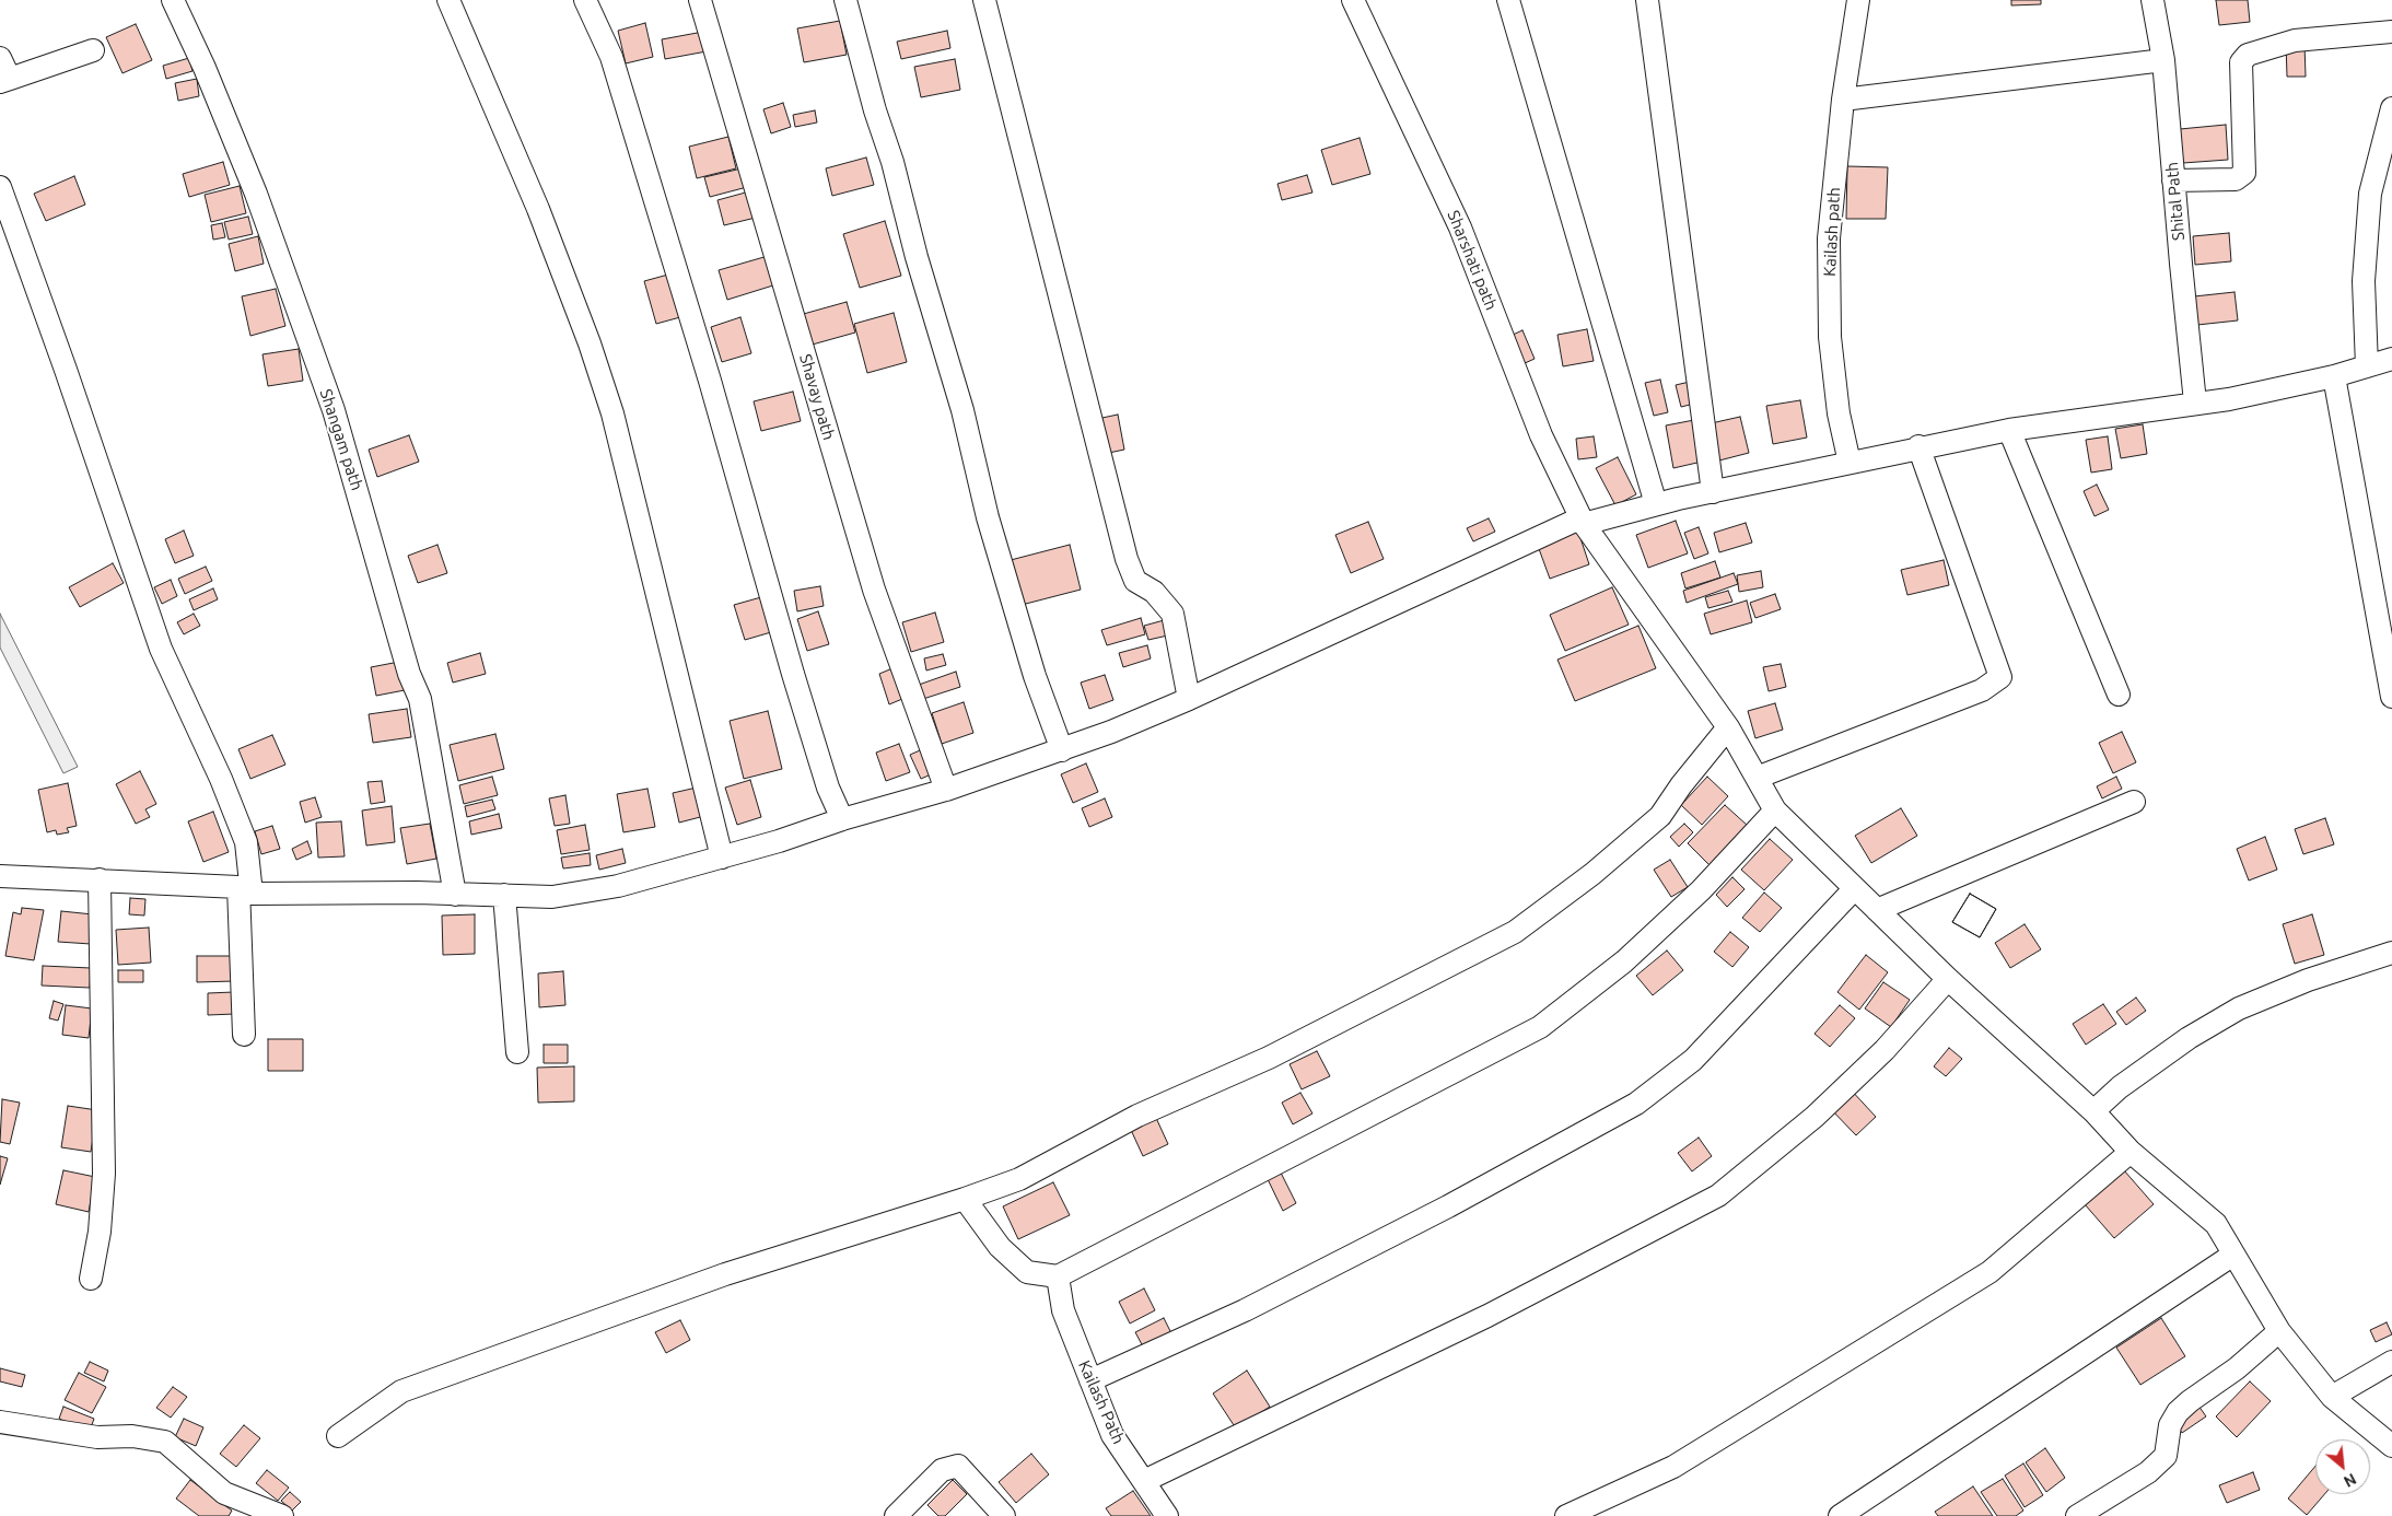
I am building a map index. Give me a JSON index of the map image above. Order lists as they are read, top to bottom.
{
  "streets": {
    "street": [
      "Shital Path",
      "Kailash path",
      "Sharshati path",
      "Shavay path",
      "Shangam path",
      "Kailash Path"
    ]
  },
  "north": "bottom right"
}
